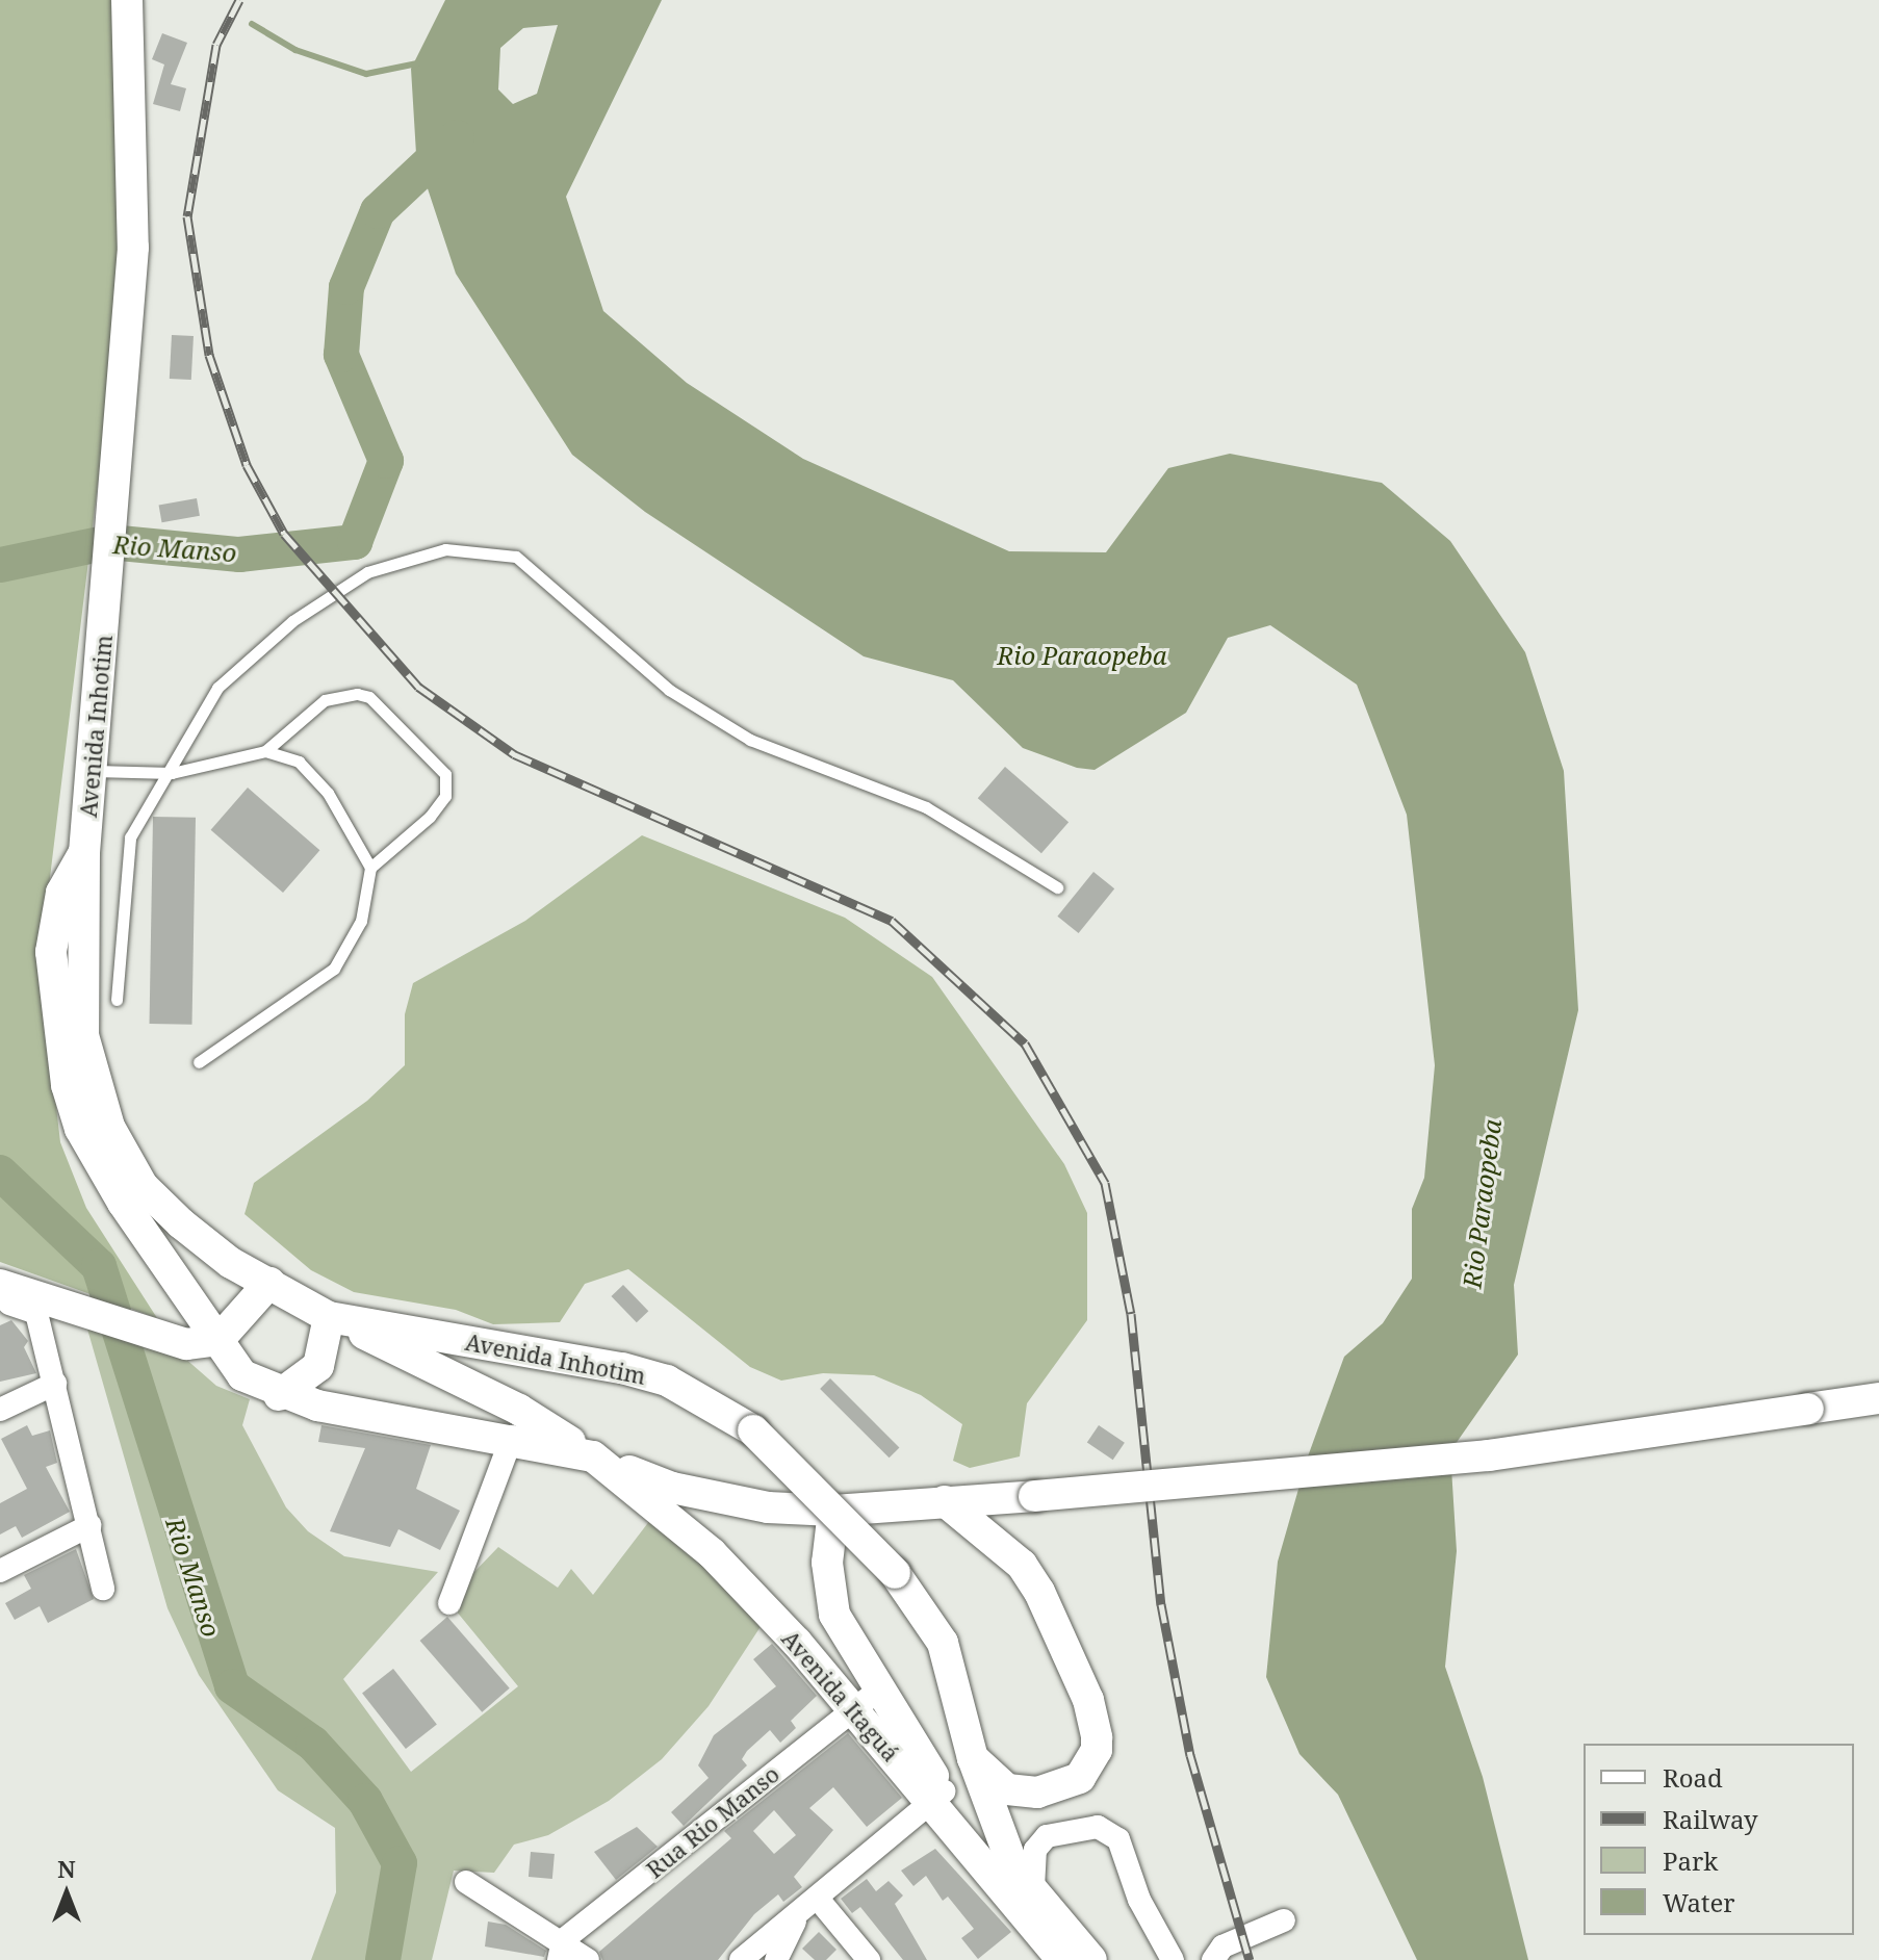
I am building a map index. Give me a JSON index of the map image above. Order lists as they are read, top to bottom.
{
  "streets": {
    "main road": ["Avenida Inhotim", "Avenida Itaguá"],
    "street": ["Rua Rio Manso"]
  },
  "crossings": [
    ["Avenida Inhotim", "Avenida Itaguá"],
    ["Avenida Itaguá", "Rua Rio Manso"]
  ],
  "water": ["Rio Manso", "Rio Paraopeba"],
  "legend": [
    "Road",
    "Railway",
    "Park",
    "Water"
  ],
  "north": "top"
}
